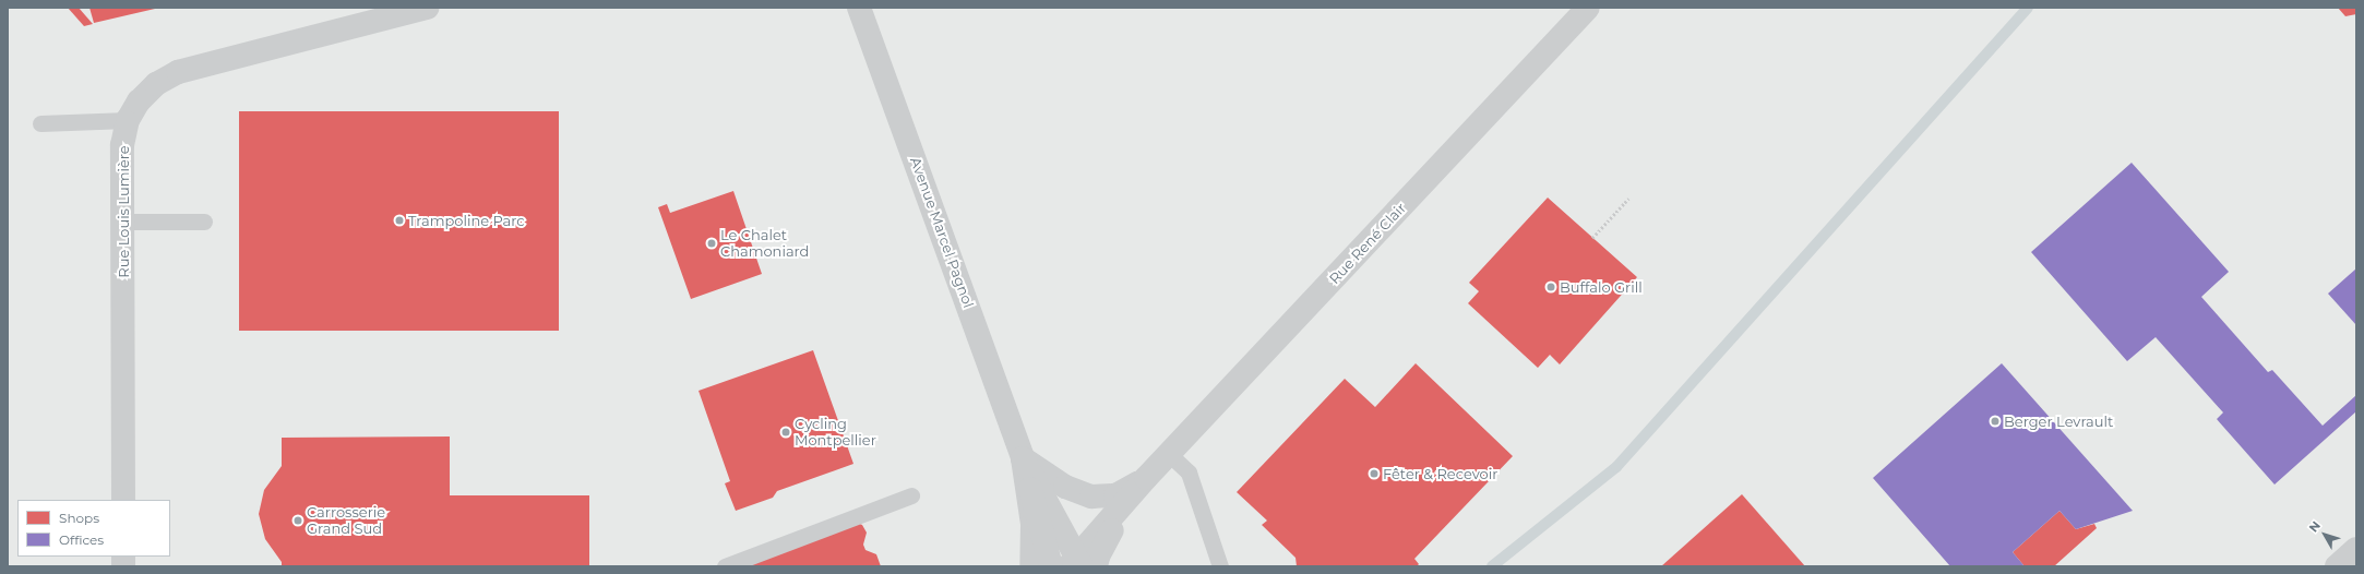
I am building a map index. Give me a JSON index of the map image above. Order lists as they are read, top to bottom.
{
  "streets": {
    "street": ["Rue Louis Lumière", "Avenue Marcel Pagnol", "Rue René Clair"]
  },
  "crossings": [
    ["Avenue Marcel Pagnol", "Rue René Clair"]
  ],
  "places": [
    "Trampoline Parc",
    "Le Chalet Chamoniard",
    "Buffalo Grill",
    "Berger Levrault",
    "Cycling Montpellier",
    "Fêter & Recevoir",
    "Carrosserie Grand Sud"
  ],
  "legend": ["Shops", "Offices"],
  "north": "top left"
}
